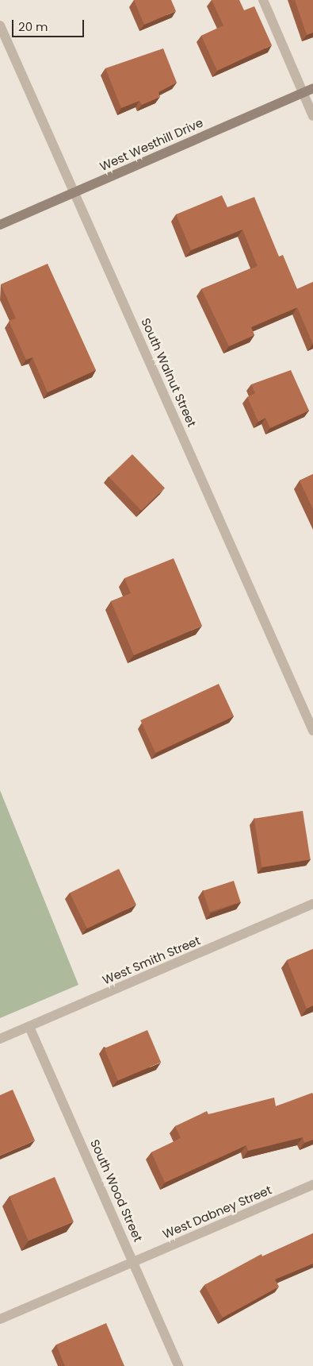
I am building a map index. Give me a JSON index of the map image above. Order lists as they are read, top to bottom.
{
  "streets": {
    "street": [
      "West Westhill Drive",
      "South Walnut Street",
      "West Smith Street",
      "South Wood Street",
      "West Dabney Street"
    ]
  },
  "crossings": [
    ["West Westhill Drive", "South Walnut Street"],
    ["West Smith Street", "South Wood Street"],
    ["South Wood Street", "West Dabney Street"]
  ],
  "scale_bar": "20 m"
}
